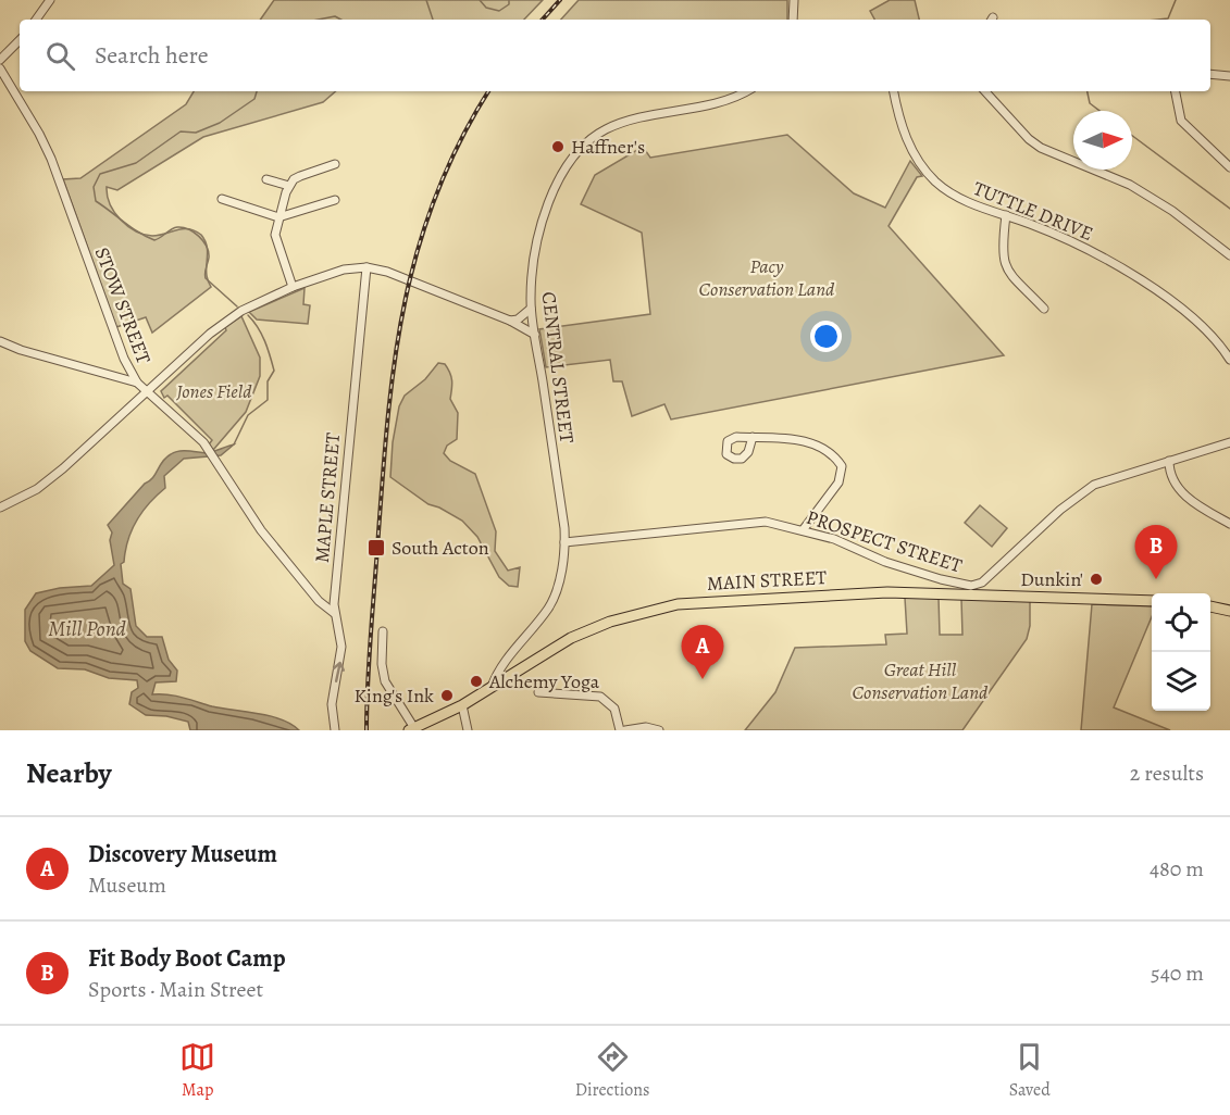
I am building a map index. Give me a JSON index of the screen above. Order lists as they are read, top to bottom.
{
  "streets": {
    "main road": ["MAIN STREET"],
    "street": [
      "TUTTLE DRIVE",
      "STOW STREET",
      "CENTRAL STREET",
      "MAPLE STREET",
      "PROSPECT STREET"
    ]
  },
  "crossings": [
    ["STOW STREET", "MAPLE STREET"],
    ["CENTRAL STREET", "PROSPECT STREET"],
    ["CENTRAL STREET", "MAIN STREET"],
    ["PROSPECT STREET", "MAIN STREET"]
  ],
  "water": ["Mill Pond"],
  "parks": ["Pacy Conservation Land", "Jones Field", "Great Hill Conservation Land"],
  "places": {
    "other": [
      "Haffner's",
      "Dunkin'",
      "Alchemy Yoga",
      "King's Ink"
    ],
    "transit": ["South Acton"]
  },
  "north": "right",
  "page": {
    "search": "Search here",
    "pins": ["B", "A"],
    "heading": ["Nearby", "2 results"],
    "list": [
      {
        "mark": "A",
        "name": "Discovery Museum",
        "note": "Museum",
        "value": "480 m"
      },
      {
        "mark": "B",
        "name": "Fit Body Boot Camp",
        "note": "Sports · Main Street",
        "value": "540 m"
      }
    ],
    "nav": ["Map", "Directions", "Saved"]
  }
}
